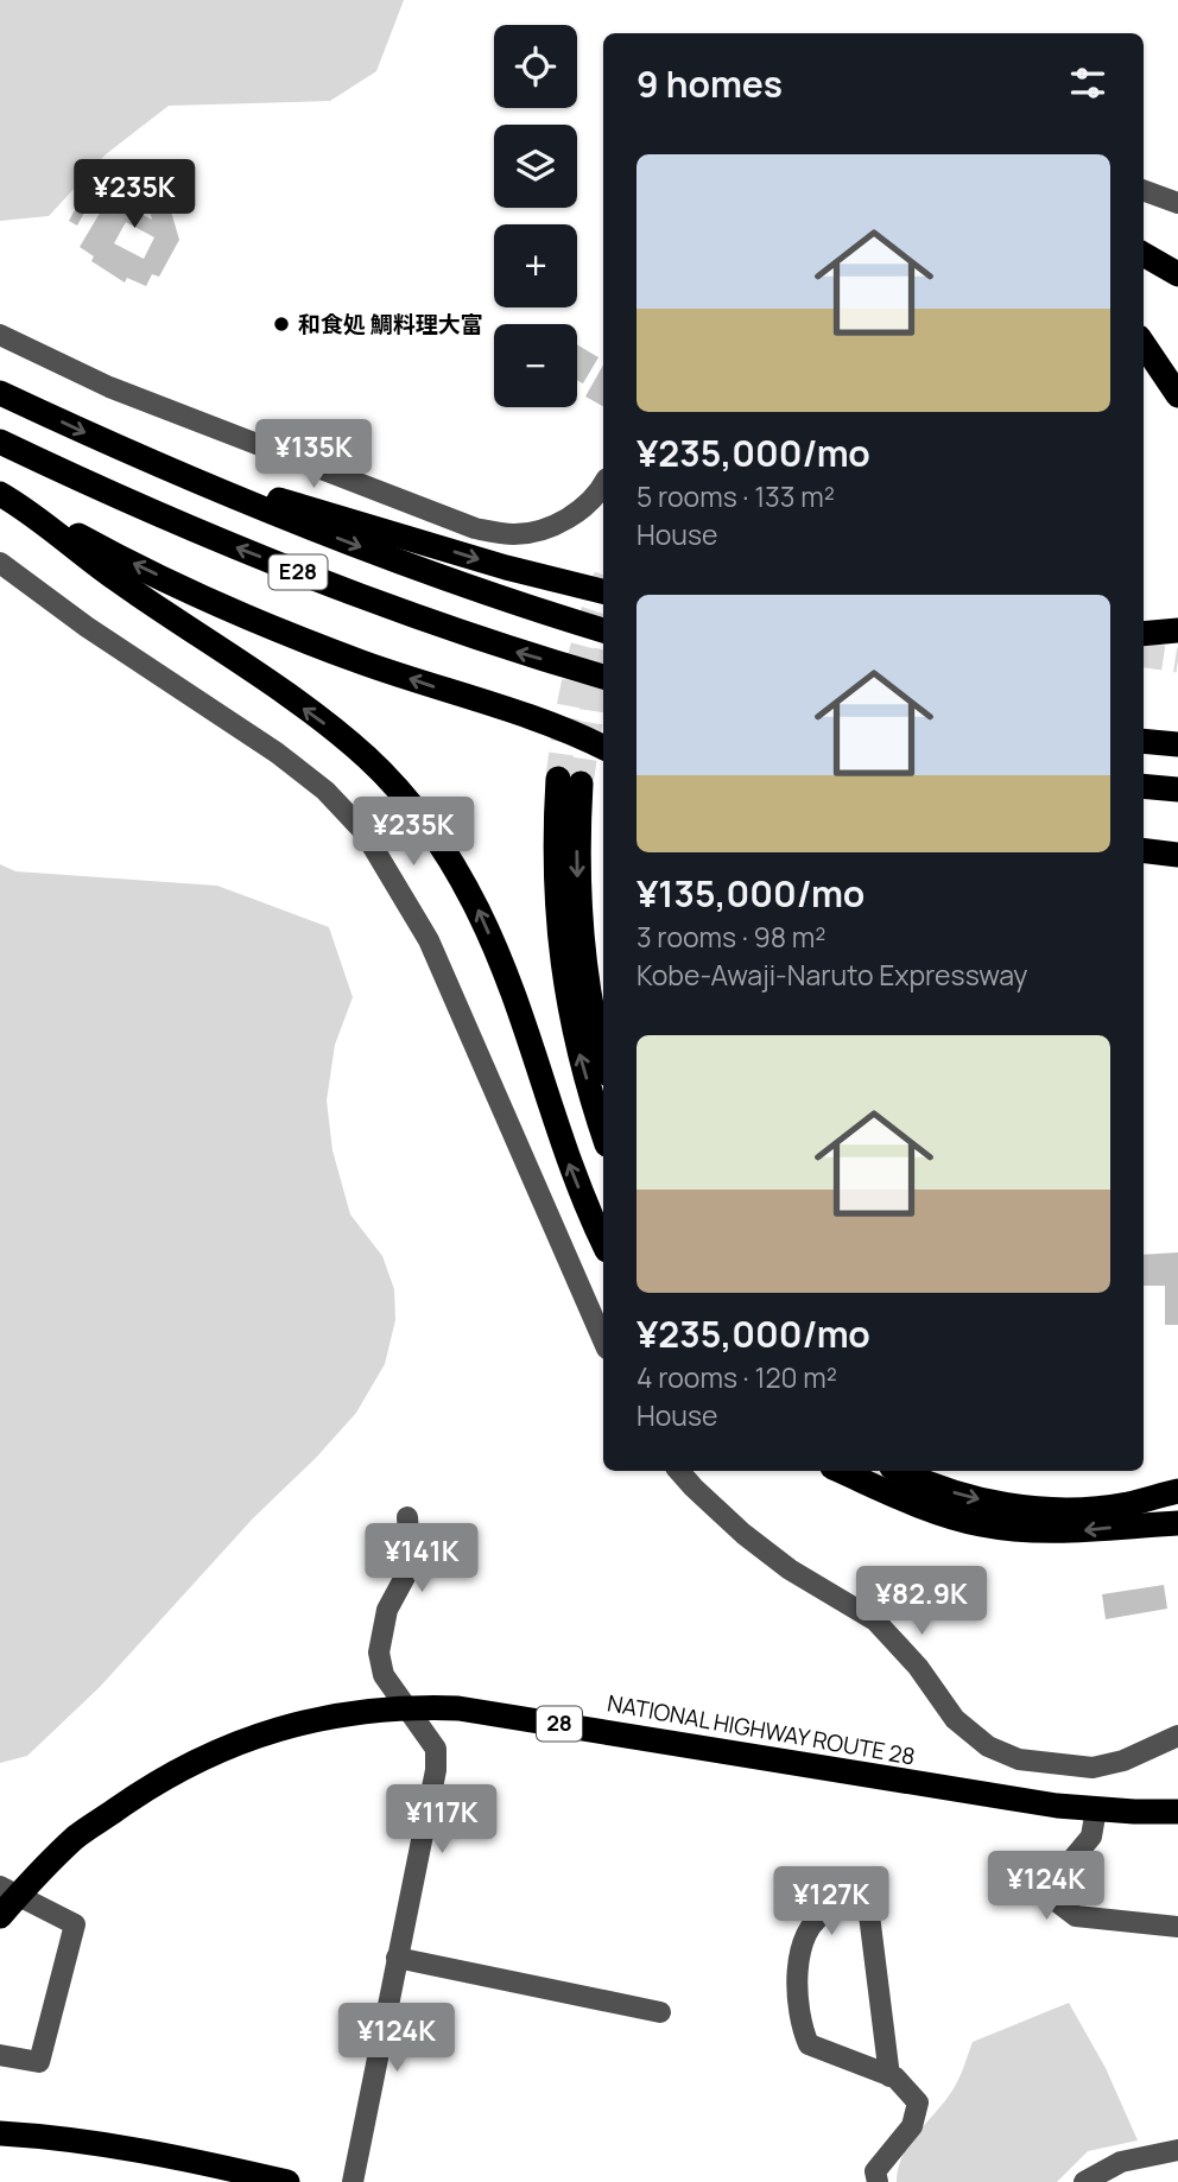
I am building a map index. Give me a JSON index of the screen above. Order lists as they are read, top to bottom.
{
  "streets": {
    "highway": ["E28", "28", "NATIONAL HIGHWAY ROUTE 28"]
  },
  "places": ["和食処 鯛料理大富"],
  "page": {
    "map_buttons": ["+", "−"],
    "heading": "9 homes",
    "list": [
      {
        "name": "¥235,000/mo",
        "note": "5 rooms · 133 m² · House"
      },
      {
        "name": "¥135,000/mo",
        "note": "3 rooms · 98 m² · Kobe-Awaji-Naruto Expressway"
      },
      {
        "name": "¥235,000/mo",
        "note": "4 rooms · 120 m² · House"
      }
    ],
    "price": [
      "¥235K",
      "¥135K",
      "¥235K",
      "¥141K",
      "¥82.9K",
      "¥117K",
      "¥124K",
      "¥127K",
      "¥124K"
    ]
  }
}
